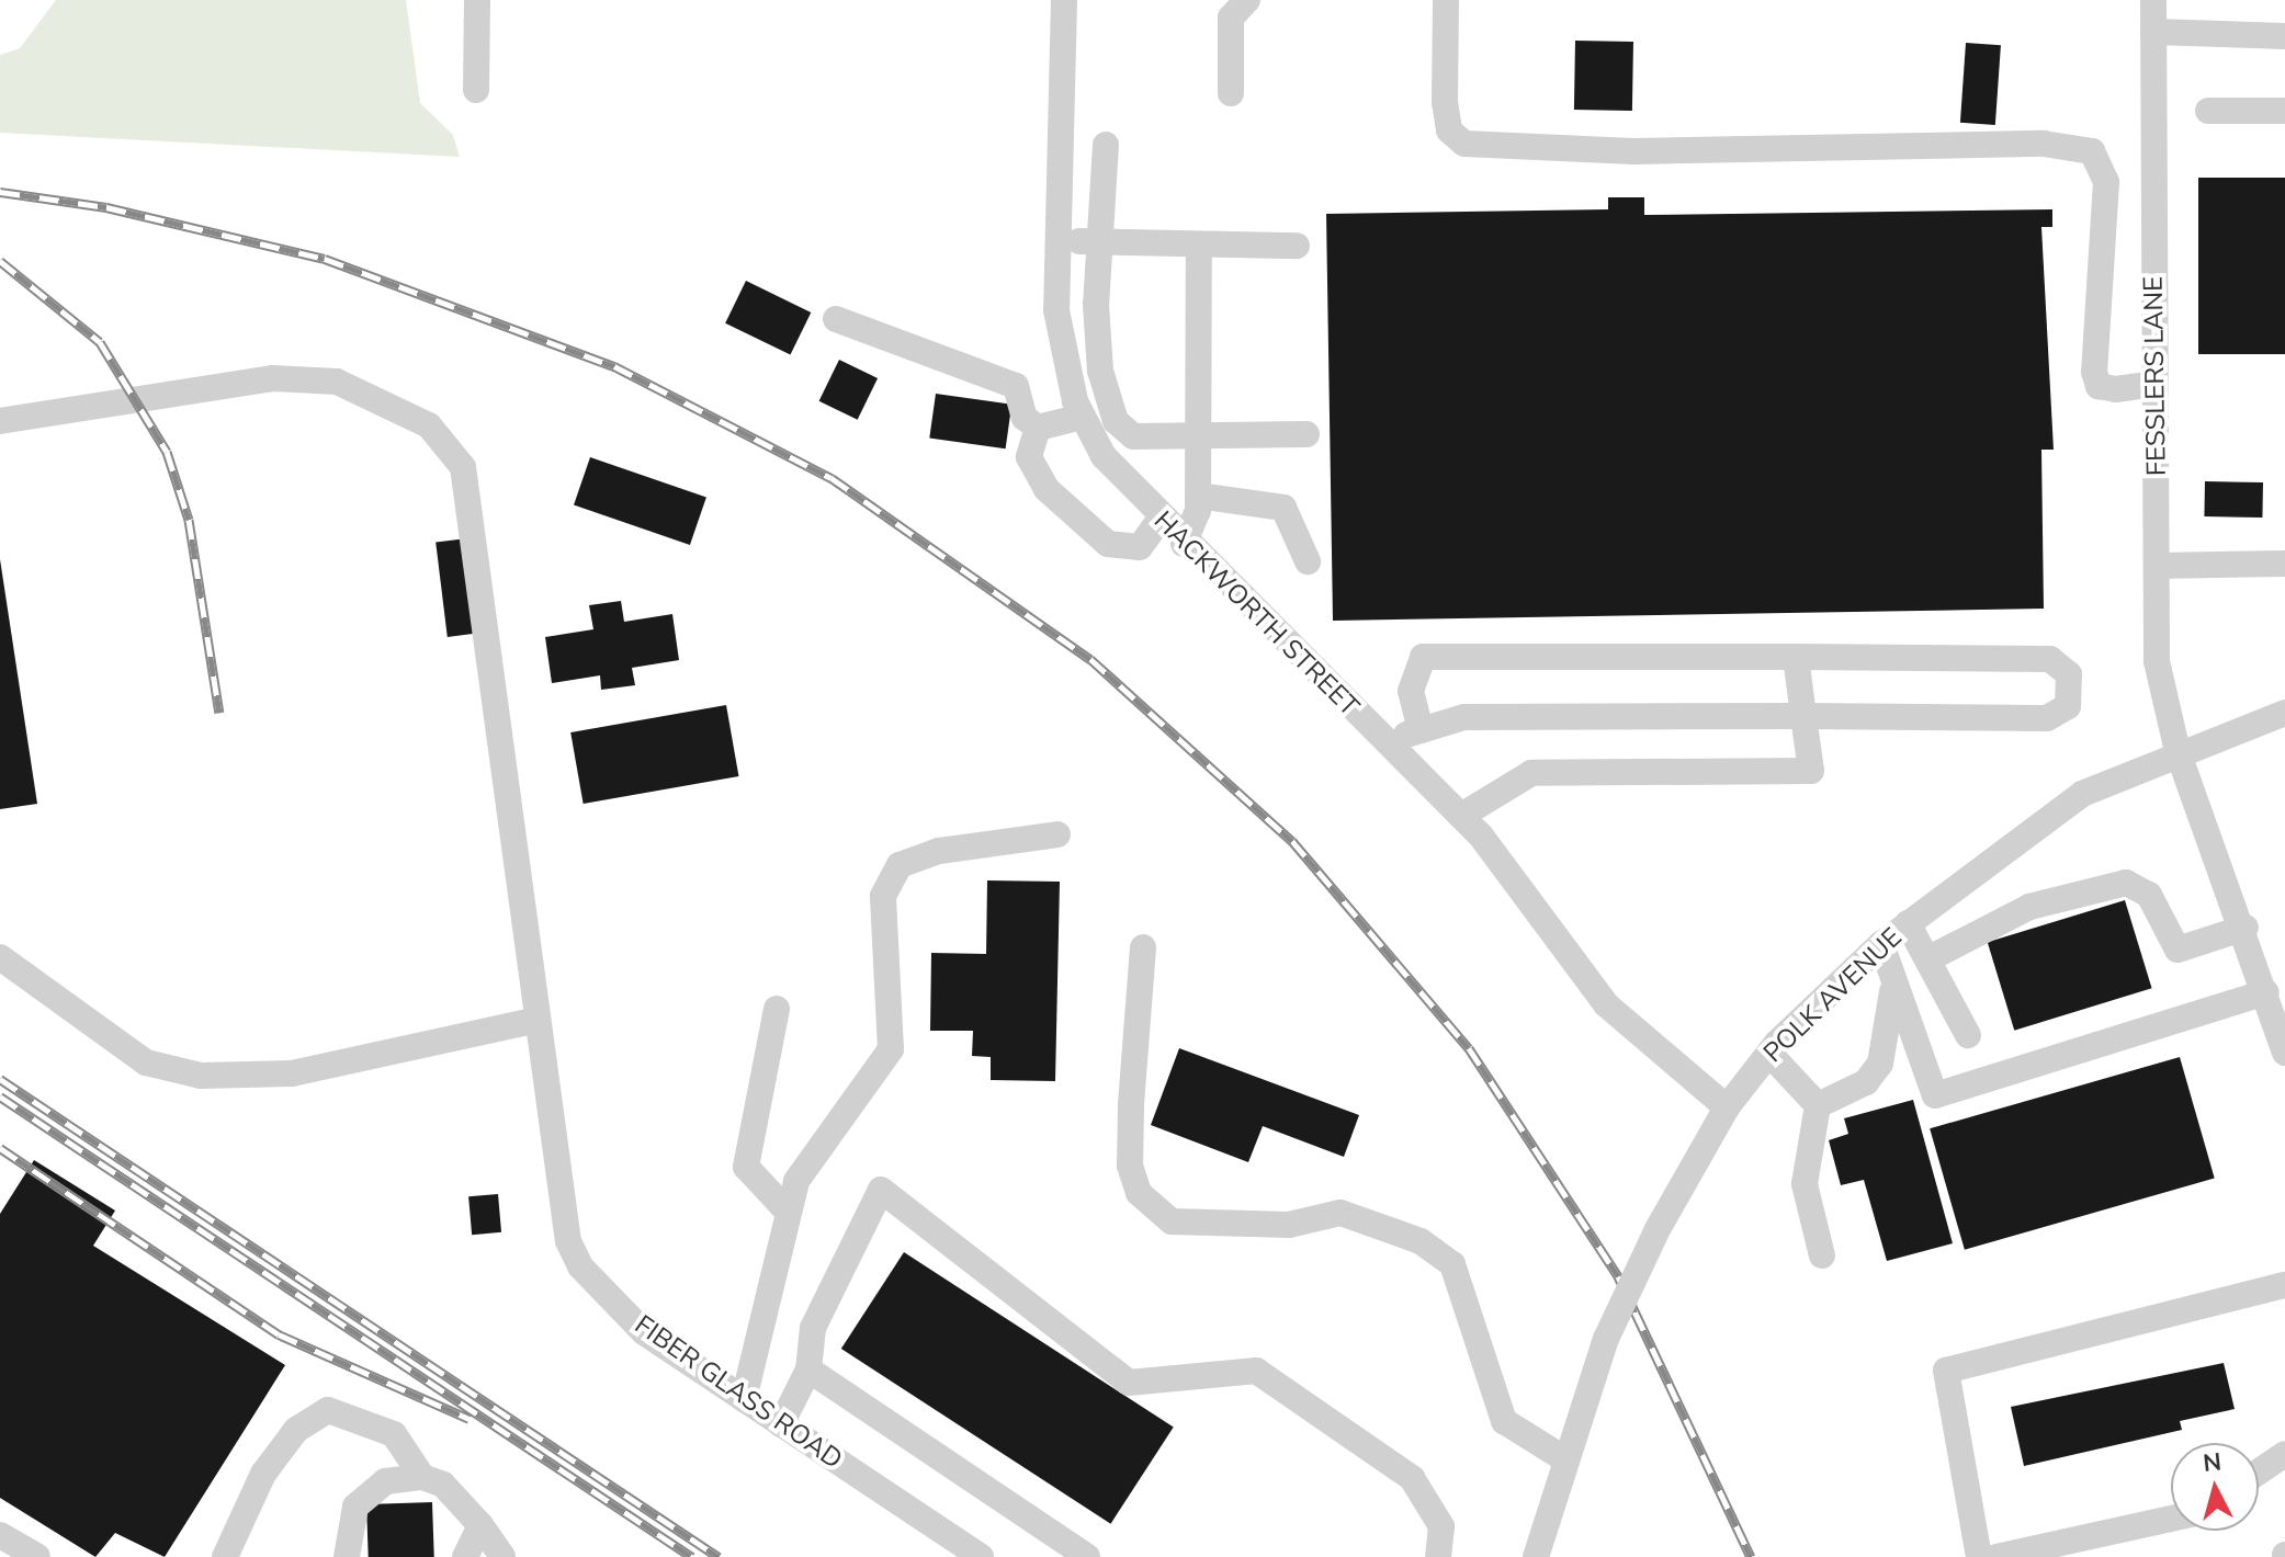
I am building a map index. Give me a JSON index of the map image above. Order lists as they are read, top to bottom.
{
  "streets": {
    "street": [
      "FESSLERS LANE",
      "HACKWORTH STREET",
      "POLK AVENUE",
      "FIBER GLASS ROAD"
    ]
  },
  "crossings": [
    ["FESSLERS LANE", "POLK AVENUE"],
    ["HACKWORTH STREET", "POLK AVENUE"]
  ],
  "north": "top"
}
